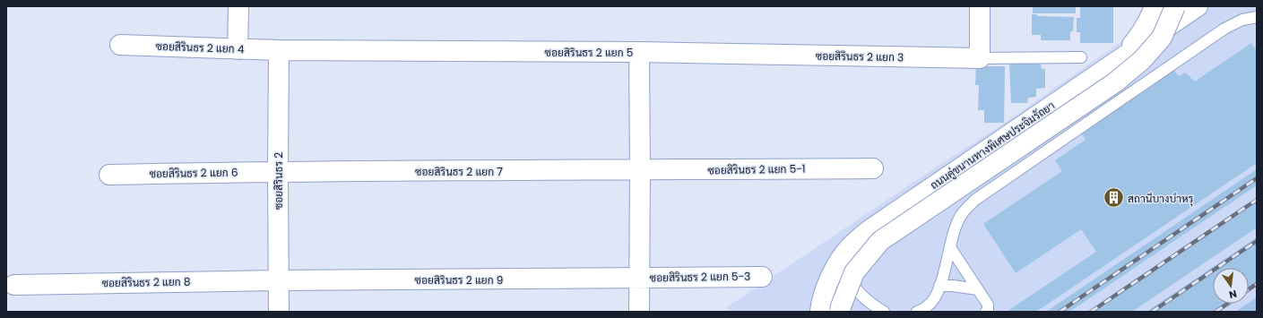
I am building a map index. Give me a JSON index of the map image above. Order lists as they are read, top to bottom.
{
  "streets": {
    "street": [
      "ซอยสิรินธร 2 แยก 4",
      "ซอยสิรินธร 2 แยก 5",
      "ซอยสิรินธร 2 แยก 3",
      "ถนนคู่ขนานทางพิเศษประจิมรัถยา",
      "ซอยสิรินธร 2 แยก 5-1",
      "ซอยสิรินธร 2 แยก 7",
      "ซอยสิรินธร 2 แยก 6",
      "ซอยสิรินธร 2",
      "ซอยสิรินธร 2 แยก 5-3",
      "ซอยสิรินธร 2 แยก 9",
      "ซอยสิรินธร 2 แยก 8"
    ]
  },
  "crossings": [
    ["ซอยสิรินธร 2 แยก 4", "ซอยสิรินธร 2 แยก 5"],
    ["ซอยสิรินธร 2 แยก 4", "ซอยสิรินธร 2"],
    ["ซอยสิรินธร 2 แยก 5", "ซอยสิรินธร 2 แยก 3"],
    ["ซอยสิรินธร 2 แยก 5", "ซอยสิรินธร 2 แยก 5-1"],
    ["ซอยสิรินธร 2 แยก 5", "ซอยสิรินธร 2 แยก 7"],
    ["ซอยสิรินธร 2 แยก 5", "ซอยสิรินธร 2"],
    ["ซอยสิรินธร 2 แยก 5", "ซอยสิรินธร 2 แยก 5-3"],
    ["ซอยสิรินธร 2 แยก 5", "ซอยสิรินธร 2 แยก 9"],
    ["ซอยสิรินธร 2 แยก 5-1", "ซอยสิรินธร 2 แยก 7"],
    ["ซอยสิรินธร 2 แยก 7", "ซอยสิรินธร 2 แยก 6"],
    ["ซอยสิรินธร 2 แยก 7", "ซอยสิรินธร 2"],
    ["ซอยสิรินธร 2 แยก 6", "ซอยสิรินธร 2"],
    ["ซอยสิรินธร 2", "ซอยสิรินธร 2 แยก 9"],
    ["ซอยสิรินธร 2", "ซอยสิรินธร 2 แยก 8"],
    ["ซอยสิรินธร 2 แยก 5-3", "ซอยสิรินธร 2 แยก 9"],
    ["ซอยสิรินธร 2 แยก 9", "ซอยสิรินธร 2 แยก 8"]
  ],
  "places": {
    "building": ["สถานีบางบำหรุ"]
  },
  "north": "bottom"
}
